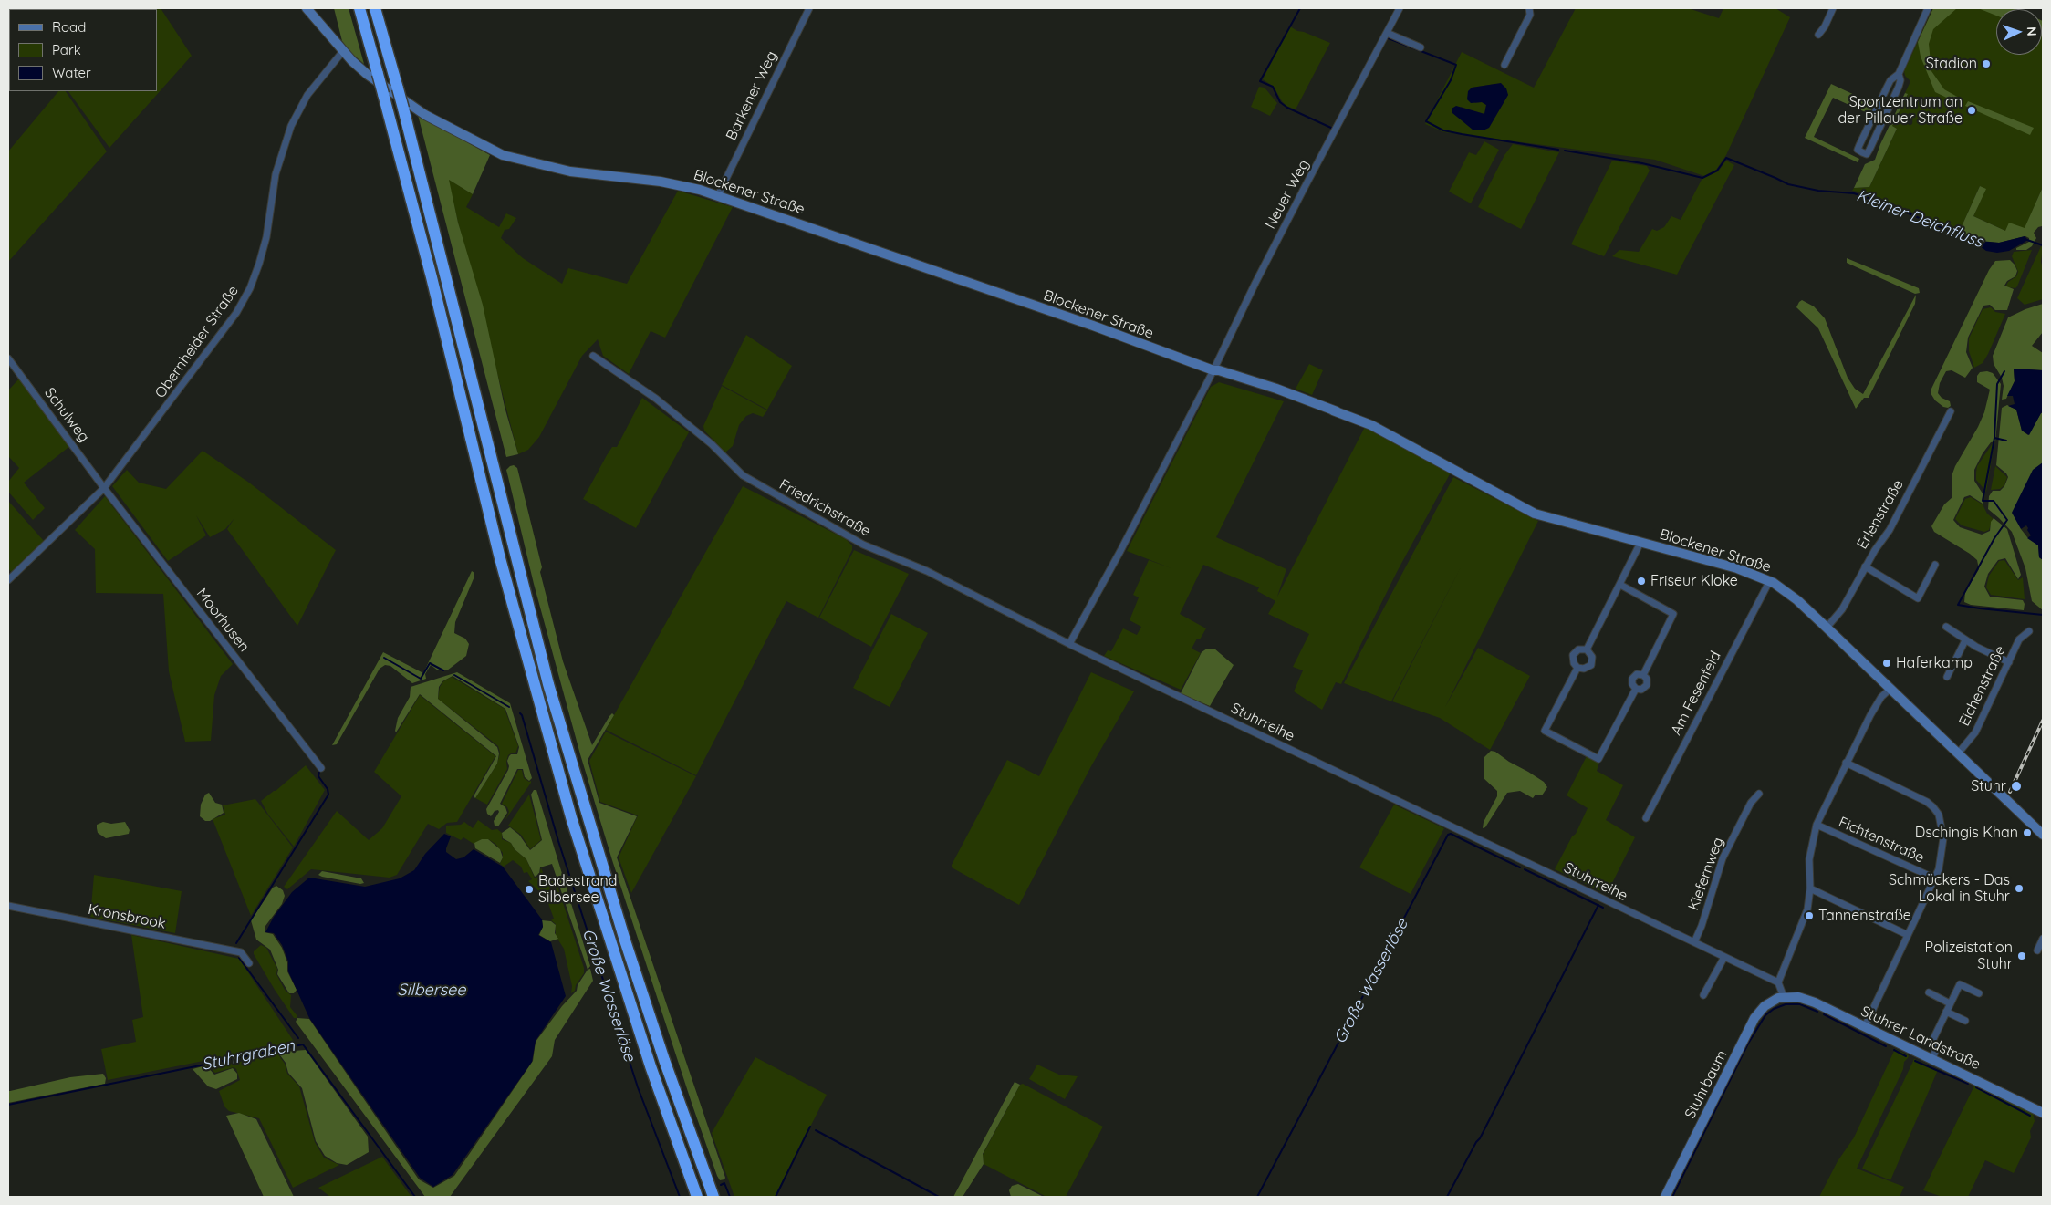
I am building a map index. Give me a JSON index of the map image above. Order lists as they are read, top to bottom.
{
  "streets": {
    "street": [
      "Barkener Weg",
      "Blockener Straße",
      "Neuer Weg",
      "Obernheider Straße",
      "Schulweg",
      "Friedrichstraße",
      "Erlenstraße",
      "Moorhusen",
      "Eichenstraße",
      "Am Fesenfeld",
      "Stuhrreihe",
      "Fichtenstraße",
      "Kiefernweg",
      "Kronsbrook",
      "Stuhrer Landstraße",
      "Stuhrbaum"
    ]
  },
  "crossings": [
    ["Barkener Weg", "Blockener Straße"],
    ["Blockener Straße", "Neuer Weg"],
    ["Blockener Straße", "Obernheider Straße"],
    ["Blockener Straße", "Erlenstraße"],
    ["Blockener Straße", "Eichenstraße"],
    ["Blockener Straße", "Am Fesenfeld"],
    ["Obernheider Straße", "Schulweg"],
    ["Obernheider Straße", "Moorhusen"],
    ["Schulweg", "Moorhusen"],
    ["Friedrichstraße", "Stuhrreihe"],
    ["Stuhrreihe", "Kiefernweg"],
    ["Stuhrer Landstraße", "Stuhrbaum"]
  ],
  "water": [
    "Kleiner Deichfluss",
    "Große Wasserlöse",
    "Silbersee",
    "Stuhrgraben"
  ],
  "places": [
    "Stadion",
    "Sportzentrum an der Pillauer Straße",
    "Friseur Kloke",
    "Haferkamp",
    "Stuhr",
    "Dschingis Khan",
    "Schmückers - Das Lokal in Stuhr",
    "Badestrand Silbersee",
    "Tannenstraße",
    "Polizeistation Stuhr"
  ],
  "legend": ["Road", "Park", "Water"],
  "north": "right"
}
